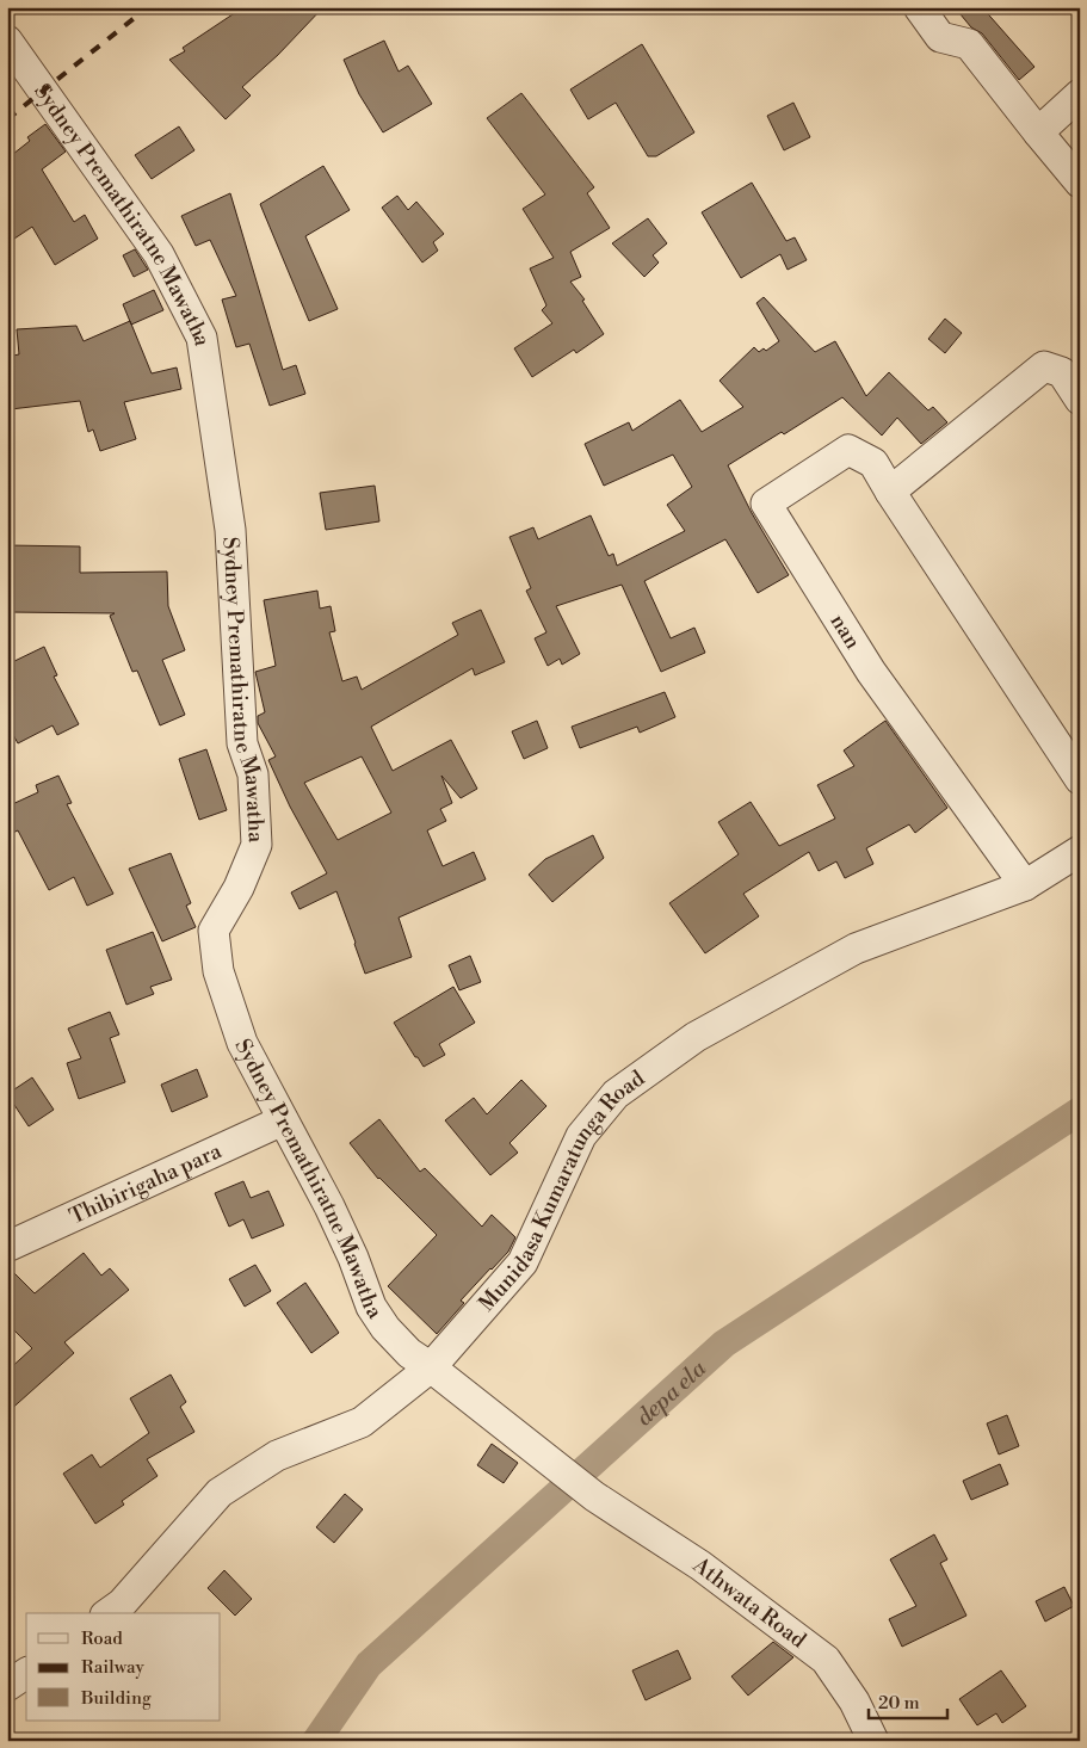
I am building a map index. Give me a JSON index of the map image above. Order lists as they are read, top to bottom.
{
  "streets": {
    "street": [
      "Sydney Premathiratne Mawatha",
      "nan",
      "Thibirigaha para",
      "Munidasa Kumaratunga Road",
      "Athwata Road"
    ]
  },
  "crossings": [
    ["Sydney Premathiratne Mawatha", "Thibirigaha para"],
    ["Sydney Premathiratne Mawatha", "Munidasa Kumaratunga Road"],
    ["Sydney Premathiratne Mawatha", "Athwata Road"],
    ["nan", "Munidasa Kumaratunga Road"]
  ],
  "water": ["depa ela"],
  "legend": ["Road", "Railway", "Building"],
  "scale_bar": "20 m"
}
